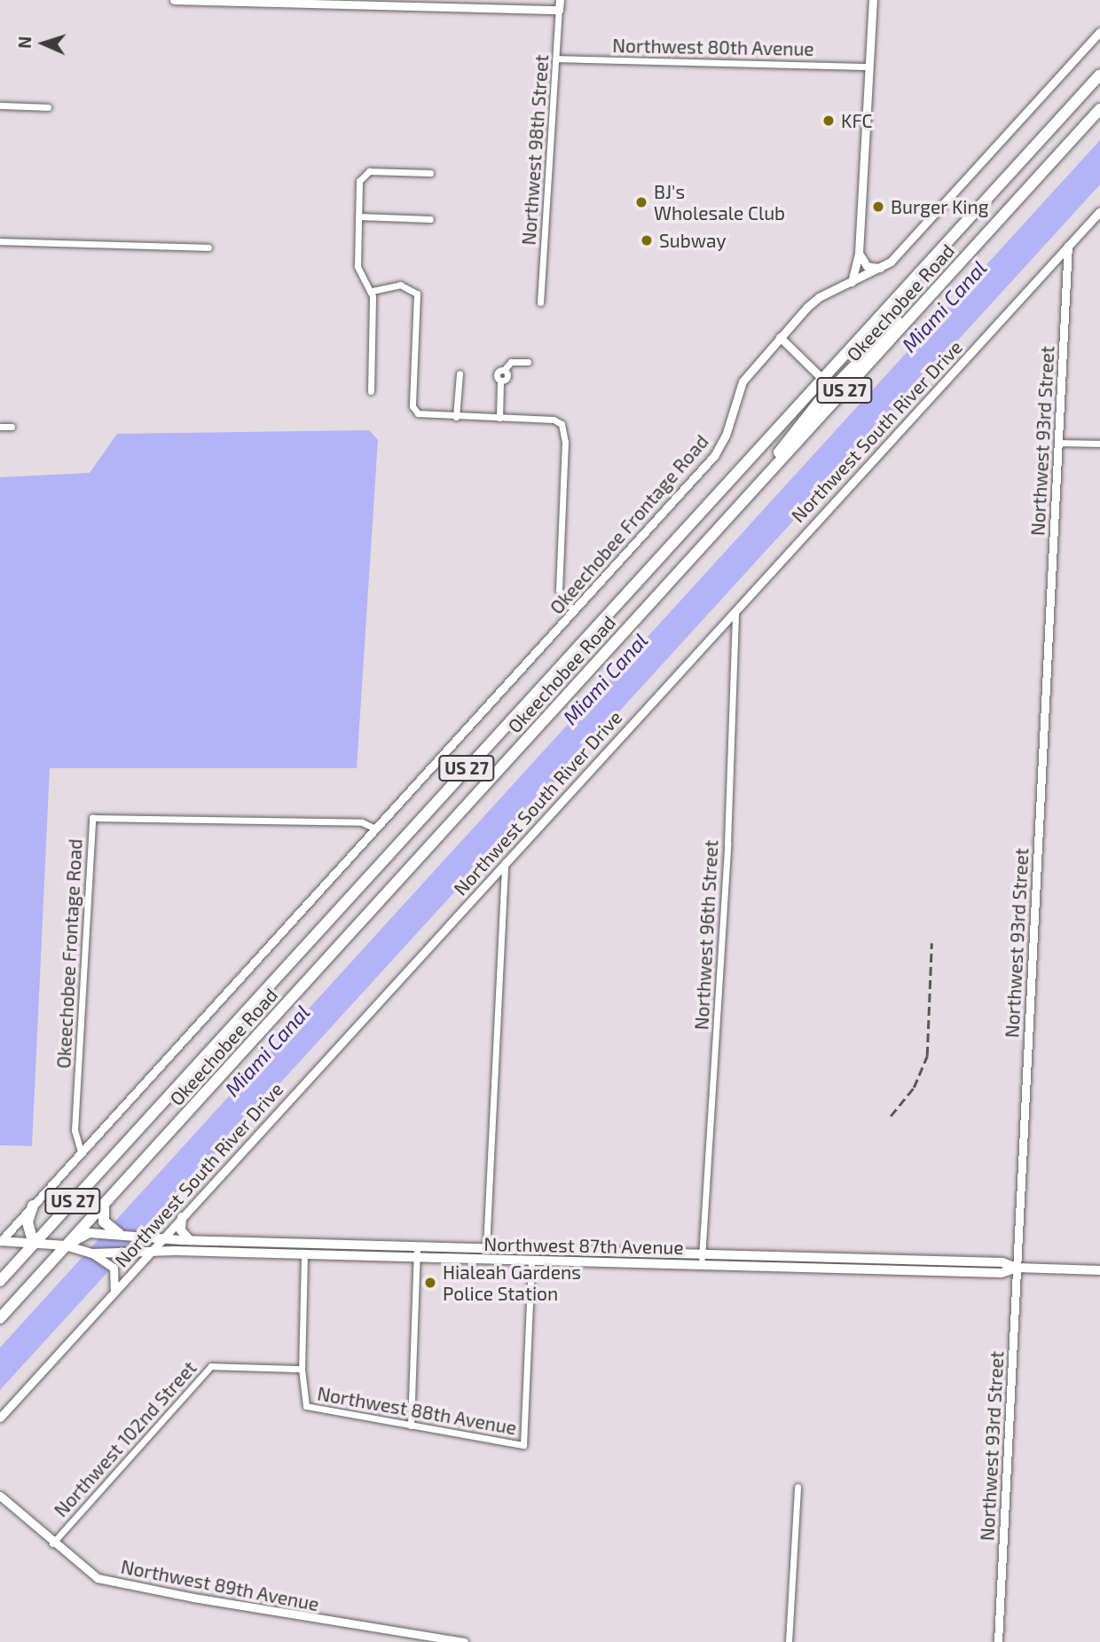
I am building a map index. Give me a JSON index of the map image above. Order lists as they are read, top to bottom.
{
  "streets": {
    "highway": ["Okeechobee Road", "US 27"],
    "main road": ["Northwest 87th Avenue"],
    "street": [
      "Northwest 80th Avenue",
      "Northwest 98th Street",
      "Northwest South River Drive",
      "Northwest 93rd Street",
      "Okeechobee Frontage Road",
      "Northwest 96th Street",
      "Northwest 88th Avenue",
      "Northwest 102nd Street",
      "Northwest 89th Avenue"
    ]
  },
  "crossings": [
    ["Northwest 80th Avenue", "Northwest 98th Street"],
    ["Okeechobee Road", "Northwest 87th Avenue"],
    ["Northwest South River Drive", "Northwest 93rd Street"],
    ["Northwest South River Drive", "Northwest 96th Street"],
    ["Northwest South River Drive", "Northwest 87th Avenue"],
    ["Northwest 93rd Street", "Northwest 87th Avenue"],
    ["Northwest 96th Street", "Northwest 87th Avenue"],
    ["Northwest 87th Avenue", "Northwest 88th Avenue"],
    ["Northwest 88th Avenue", "Northwest 102nd Street"],
    ["Northwest 102nd Street", "Northwest 89th Avenue"]
  ],
  "water": ["Miami Canal"],
  "places": [
    "KFC",
    "BJ's Wholesale Club",
    "Burger King",
    "Subway",
    "Hialeah Gardens Police Station"
  ],
  "north": "left"
}
